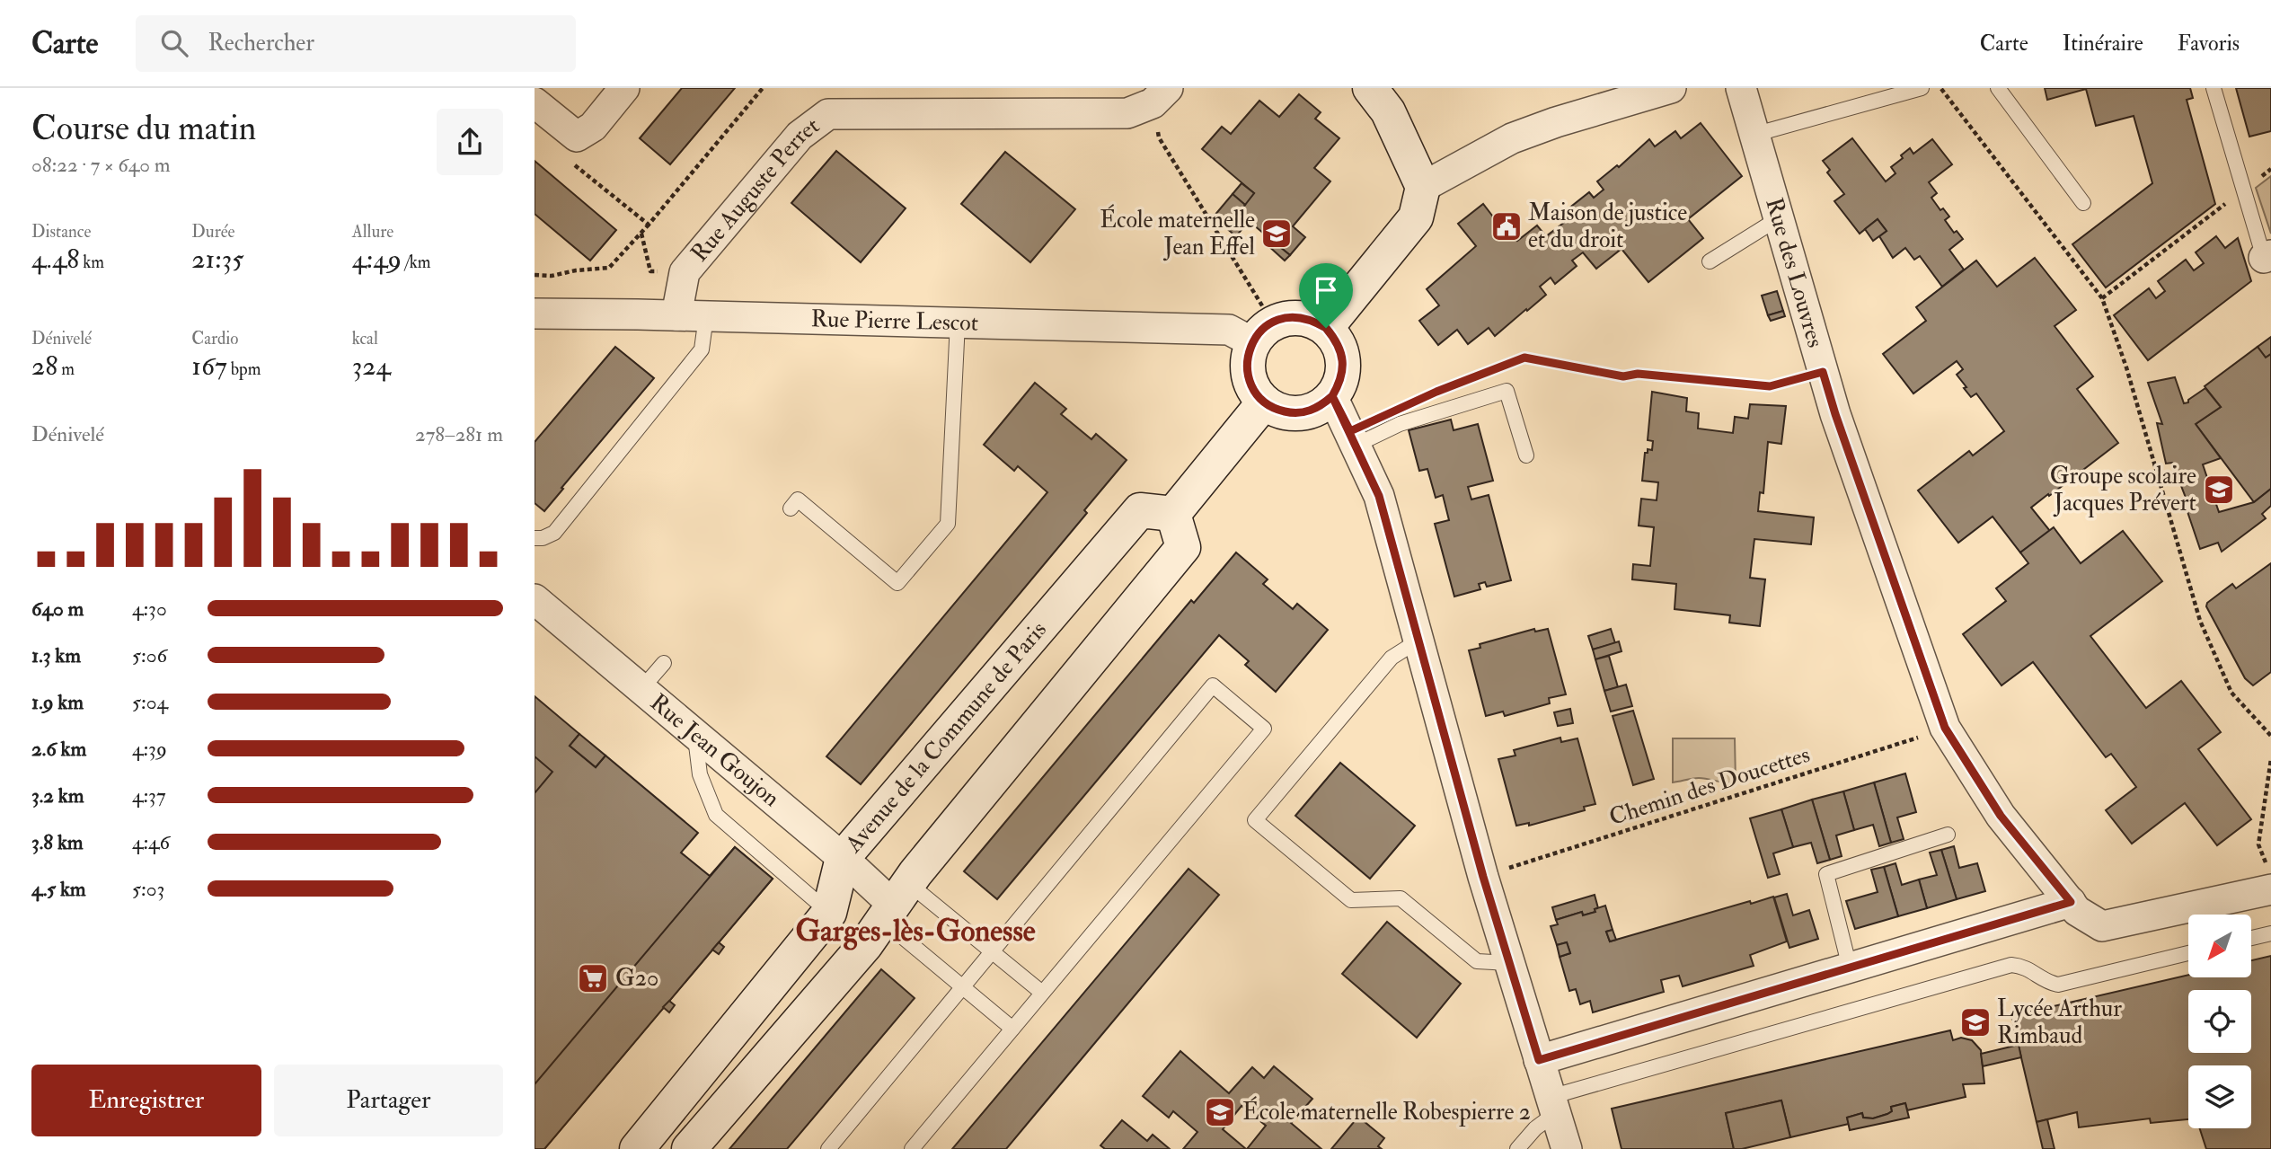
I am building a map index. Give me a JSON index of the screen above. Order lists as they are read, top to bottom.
{
  "streets": {
    "street": [
      "Rue Auguste Perret",
      "Rue des Louvres",
      "Rue Pierre Lescot",
      "Avenue de la Commune de Paris",
      "Rue Jean Goujon"
    ],
    "path": ["Chemin des Doucettes"]
  },
  "crossings": [
    ["Rue Auguste Perret", "Rue Pierre Lescot"],
    ["Rue des Louvres", "Chemin des Doucettes"],
    ["Avenue de la Commune de Paris", "Rue Jean Goujon"]
  ],
  "districts": ["Garges-lès-Gonesse"],
  "places": {
    "public building": ["Maison de justice et du droit"],
    "school or university": [
      "École maternelle Jean Effel",
      "Groupe scolaire Jacques Prévert",
      "Lycée Arthur Rimbaud",
      "École maternelle Robespierre 2"
    ],
    "supermarket": ["G20"]
  },
  "north": "bottom left",
  "page": {
    "header": "Carte",
    "search": "Rechercher",
    "nav": ["Carte", "Itinéraire", "Favoris"],
    "heading": ["Course du matin", "08:22 · 7 × 640 m"],
    "stats": [
      ["Distance", "4.48 km"],
      ["Durée", "21:35"],
      ["Allure", "4:49 /km"],
      ["Dénivelé", "28 m"],
      ["Cardio", "167 bpm"],
      ["kcal", "324"]
    ],
    "chart": ["Dénivelé", "278–281 m"],
    "list": [
      {
        "name": "640 m",
        "note": "4:30"
      },
      {
        "name": "1.3 km",
        "note": "5:06"
      },
      {
        "name": "1.9 km",
        "note": "5:04"
      },
      {
        "name": "2.6 km",
        "note": "4:39"
      },
      {
        "name": "3.2 km",
        "note": "4:37"
      },
      {
        "name": "3.8 km",
        "note": "4:46"
      },
      {
        "name": "4.5 km",
        "note": "5:03"
      }
    ],
    "buttons": ["Enregistrer", "Partager"]
  }
}
